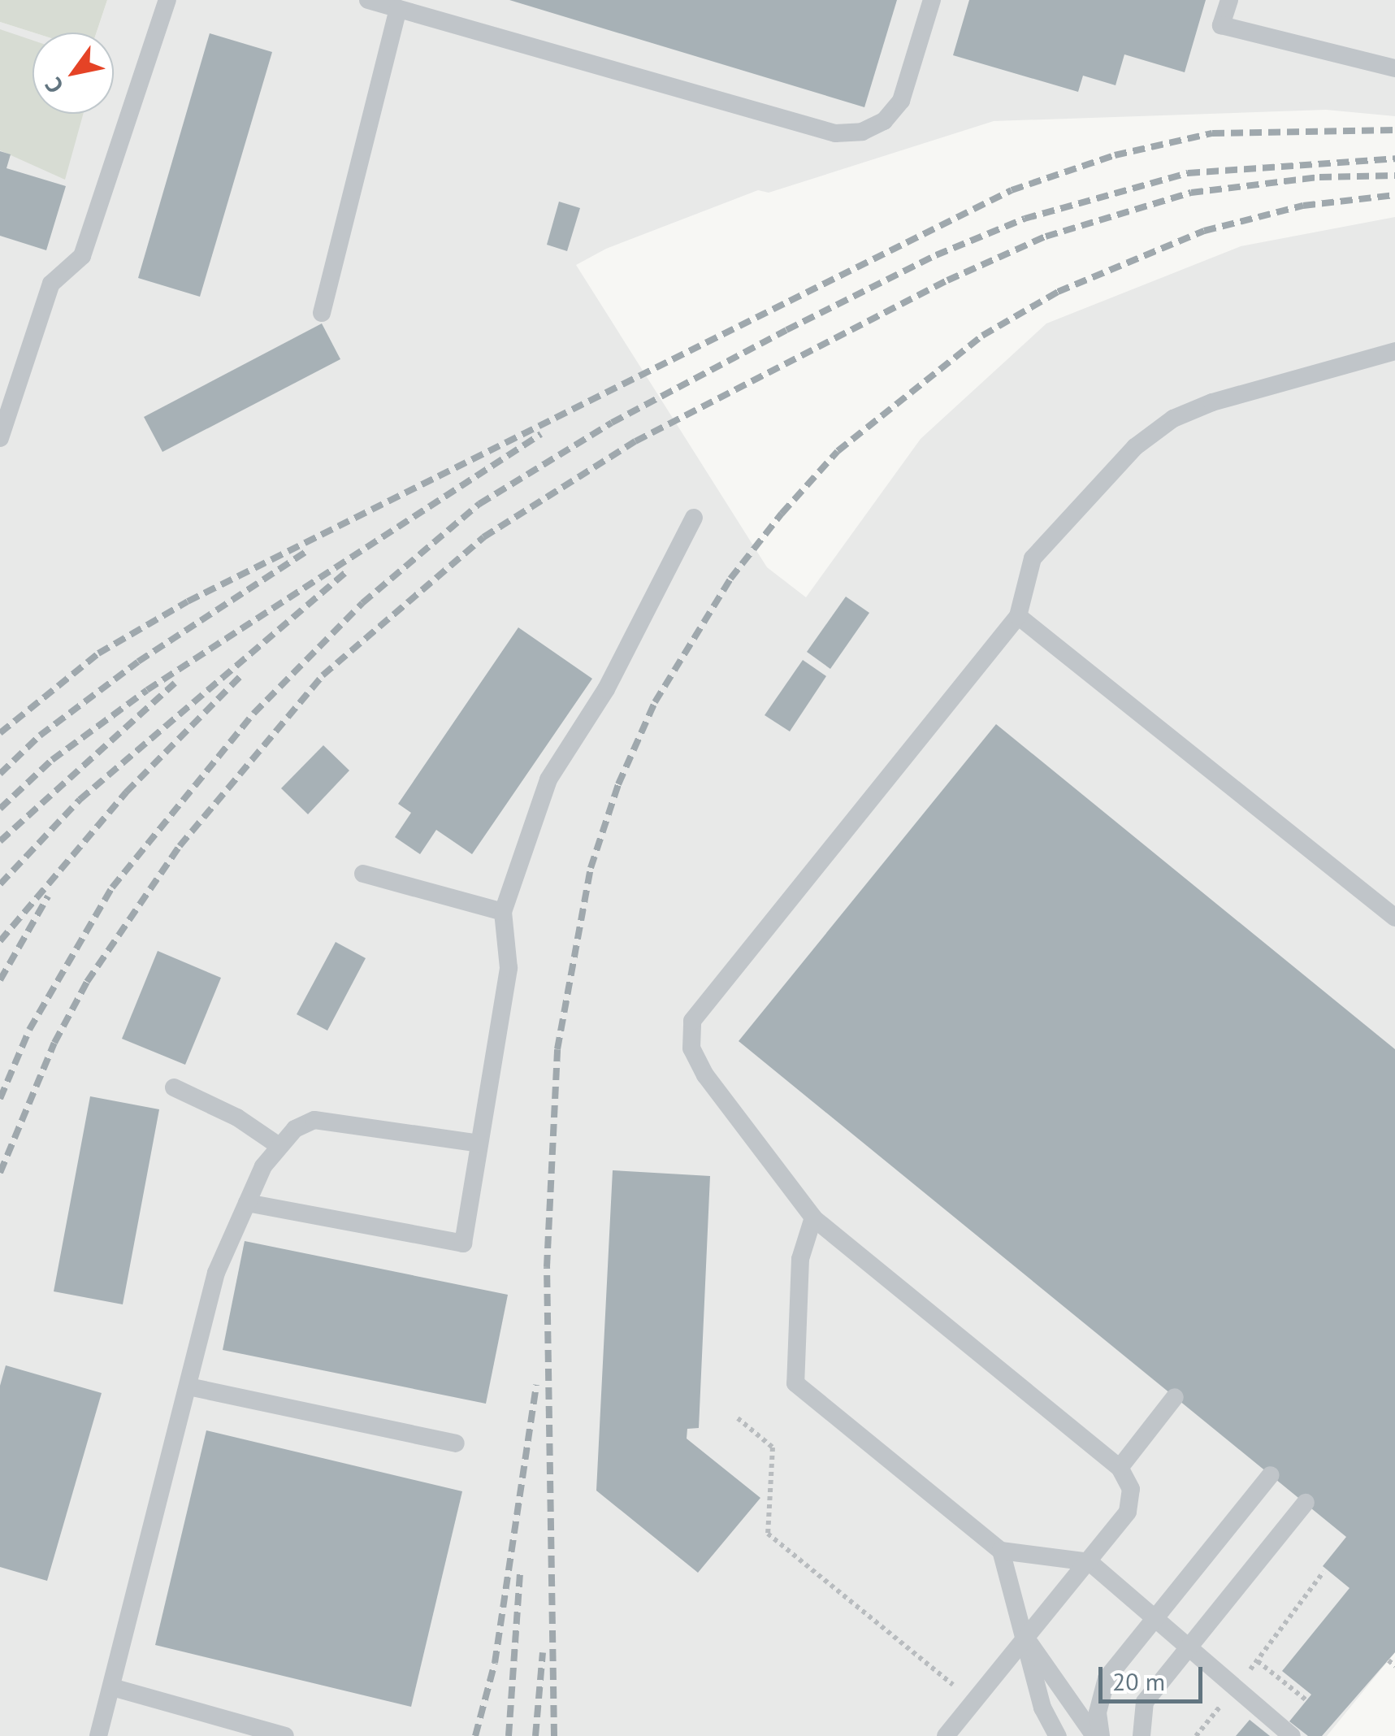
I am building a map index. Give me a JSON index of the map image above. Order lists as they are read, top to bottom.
{
  "scale_bar": "20 m",
  "north": "bottom left"
}
